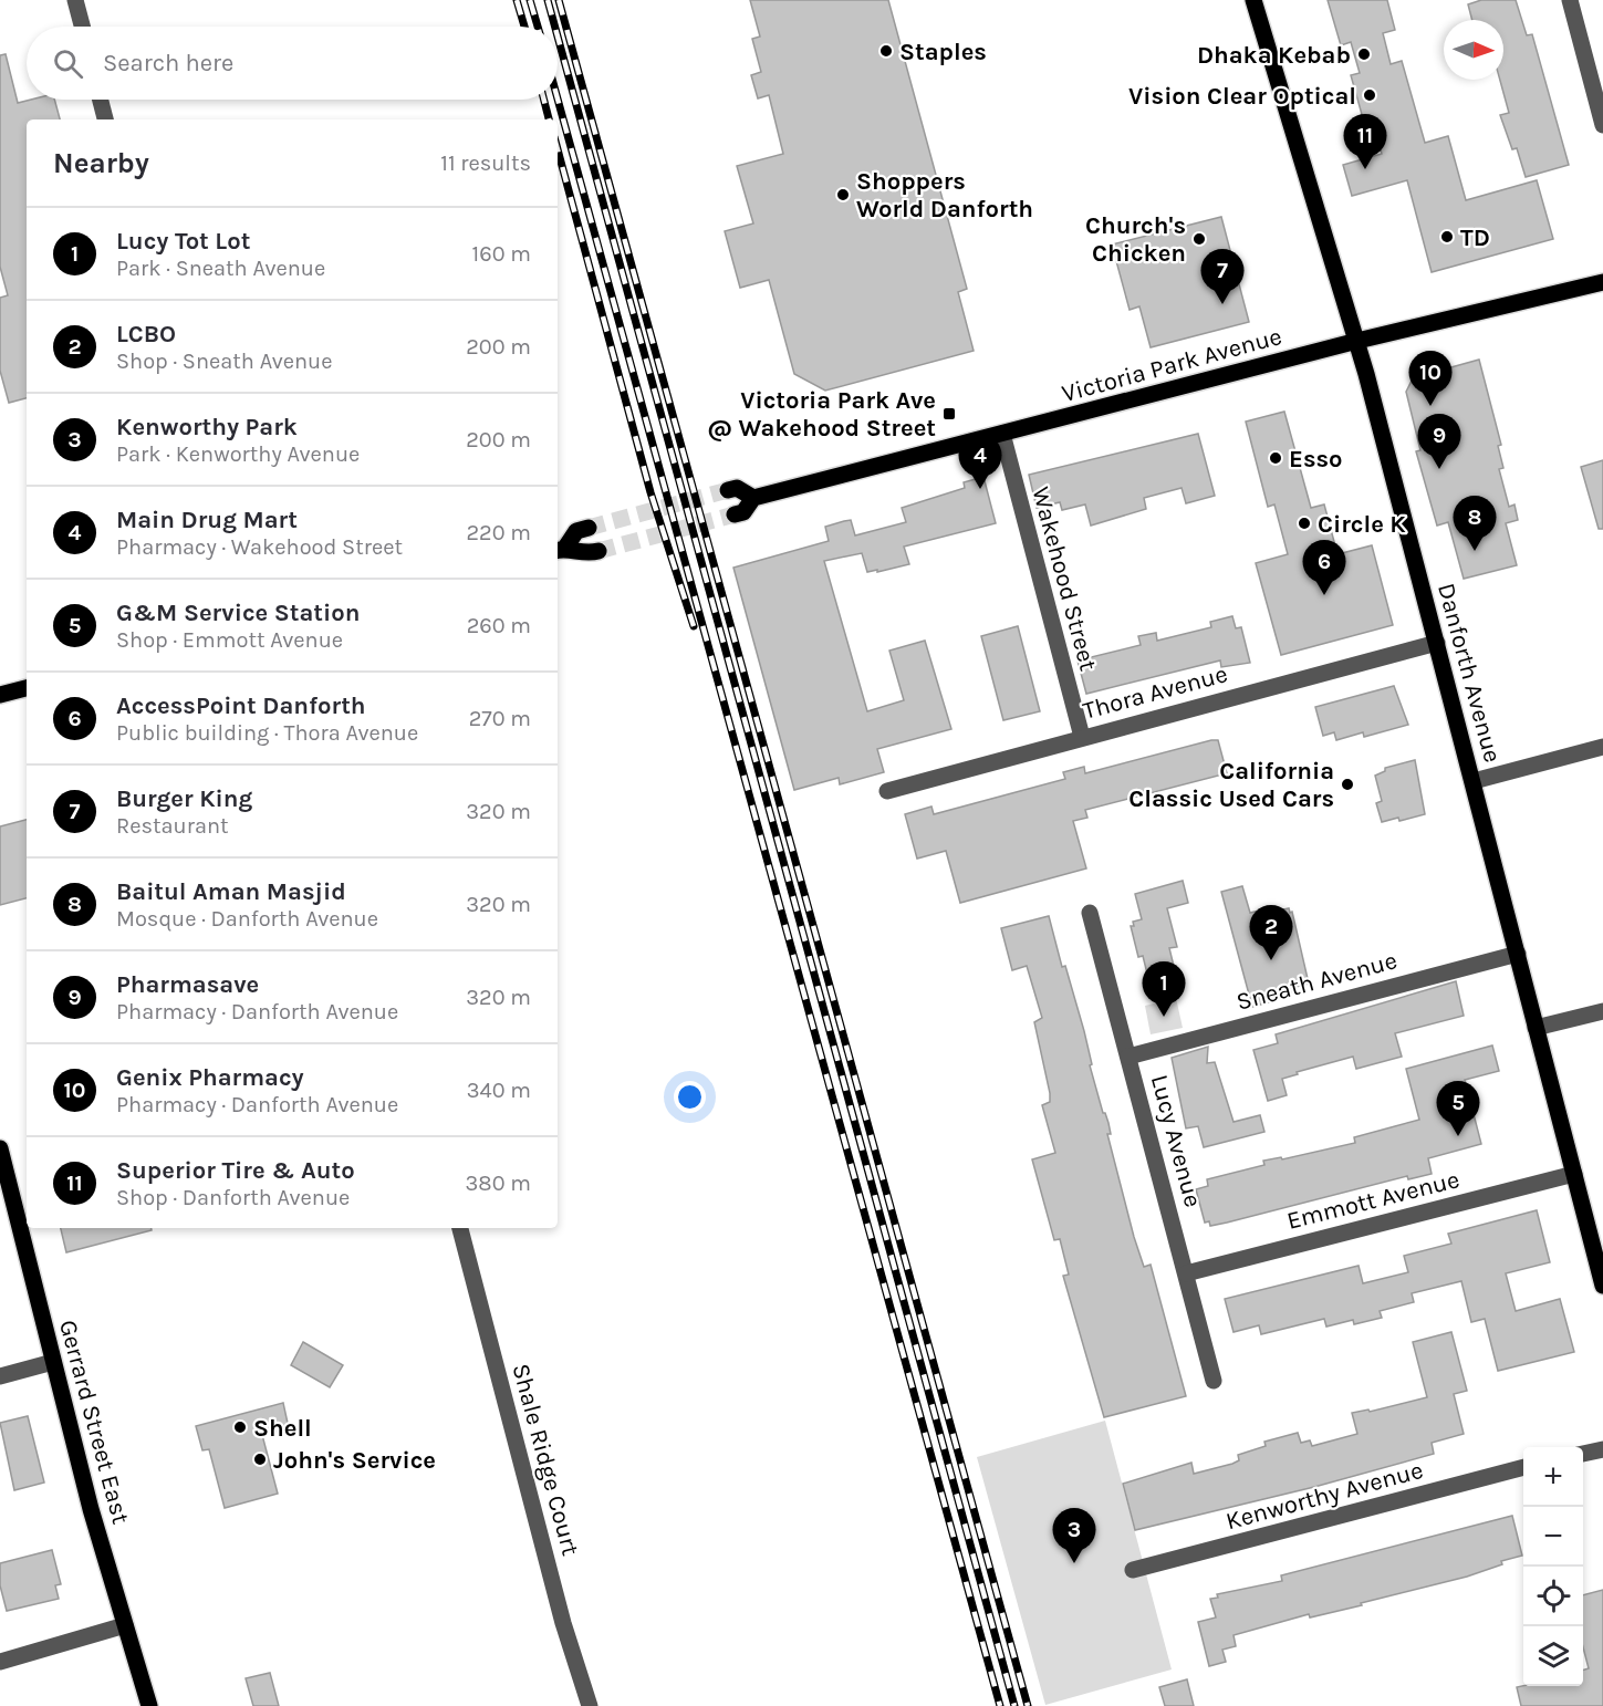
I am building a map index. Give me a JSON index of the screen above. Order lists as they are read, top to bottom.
{
  "streets": {
    "main road": ["Victoria Park Avenue", "Danforth Avenue", "Gerrard Street East"],
    "street": [
      "Wakehood Street",
      "Thora Avenue",
      "Sneath Avenue",
      "Lucy Avenue",
      "Emmott Avenue",
      "Shale Ridge Court",
      "Kenworthy Avenue"
    ]
  },
  "crossings": [
    ["Victoria Park Avenue", "Wakehood Street"],
    ["Victoria Park Avenue", "Danforth Avenue"],
    ["Wakehood Street", "Thora Avenue"],
    ["Danforth Avenue", "Thora Avenue"],
    ["Danforth Avenue", "Sneath Avenue"],
    ["Danforth Avenue", "Emmott Avenue"],
    ["Sneath Avenue", "Lucy Avenue"],
    ["Lucy Avenue", "Emmott Avenue"]
  ],
  "places": {
    "other": [
      "Staples",
      "Dhaka Kebab",
      "Vision Clear Optical",
      "Shoppers World Danforth",
      "TD",
      "Church's Chicken",
      "Esso",
      "Circle K",
      "California Classic Used Cars",
      "Shell",
      "John's Service"
    ],
    "transit": ["Victoria Park Ave @ Wakehood Street"]
  },
  "north": "right",
  "page": {
    "search": "Search here",
    "pins": [
      "11",
      "7",
      "10",
      "9",
      "4",
      "8",
      "6",
      "2",
      "1",
      "5",
      "3"
    ],
    "heading": ["Nearby", "11 results"],
    "list": [
      {
        "mark": "1",
        "name": "Lucy Tot Lot",
        "note": "Park · Sneath Avenue",
        "value": "160 m"
      },
      {
        "mark": "2",
        "name": "LCBO",
        "note": "Shop · Sneath Avenue",
        "value": "200 m"
      },
      {
        "mark": "3",
        "name": "Kenworthy Park",
        "note": "Park · Kenworthy Avenue",
        "value": "200 m"
      },
      {
        "mark": "4",
        "name": "Main Drug Mart",
        "note": "Pharmacy · Wakehood Street",
        "value": "220 m"
      },
      {
        "mark": "5",
        "name": "G&M Service Station",
        "note": "Shop · Emmott Avenue",
        "value": "260 m"
      },
      {
        "mark": "6",
        "name": "AccessPoint Danforth",
        "note": "Public building · Thora Avenue",
        "value": "270 m"
      },
      {
        "mark": "7",
        "name": "Burger King",
        "note": "Restaurant",
        "value": "320 m"
      },
      {
        "mark": "8",
        "name": "Baitul Aman Masjid",
        "note": "Mosque · Danforth Avenue",
        "value": "320 m"
      },
      {
        "mark": "9",
        "name": "Pharmasave",
        "note": "Pharmacy · Danforth Avenue",
        "value": "320 m"
      },
      {
        "mark": "10",
        "name": "Genix Pharmacy",
        "note": "Pharmacy · Danforth Avenue",
        "value": "340 m"
      },
      {
        "mark": "11",
        "name": "Superior Tire & Auto",
        "note": "Shop · Danforth Avenue",
        "value": "380 m"
      }
    ],
    "map_buttons": ["+", "−"]
  }
}
